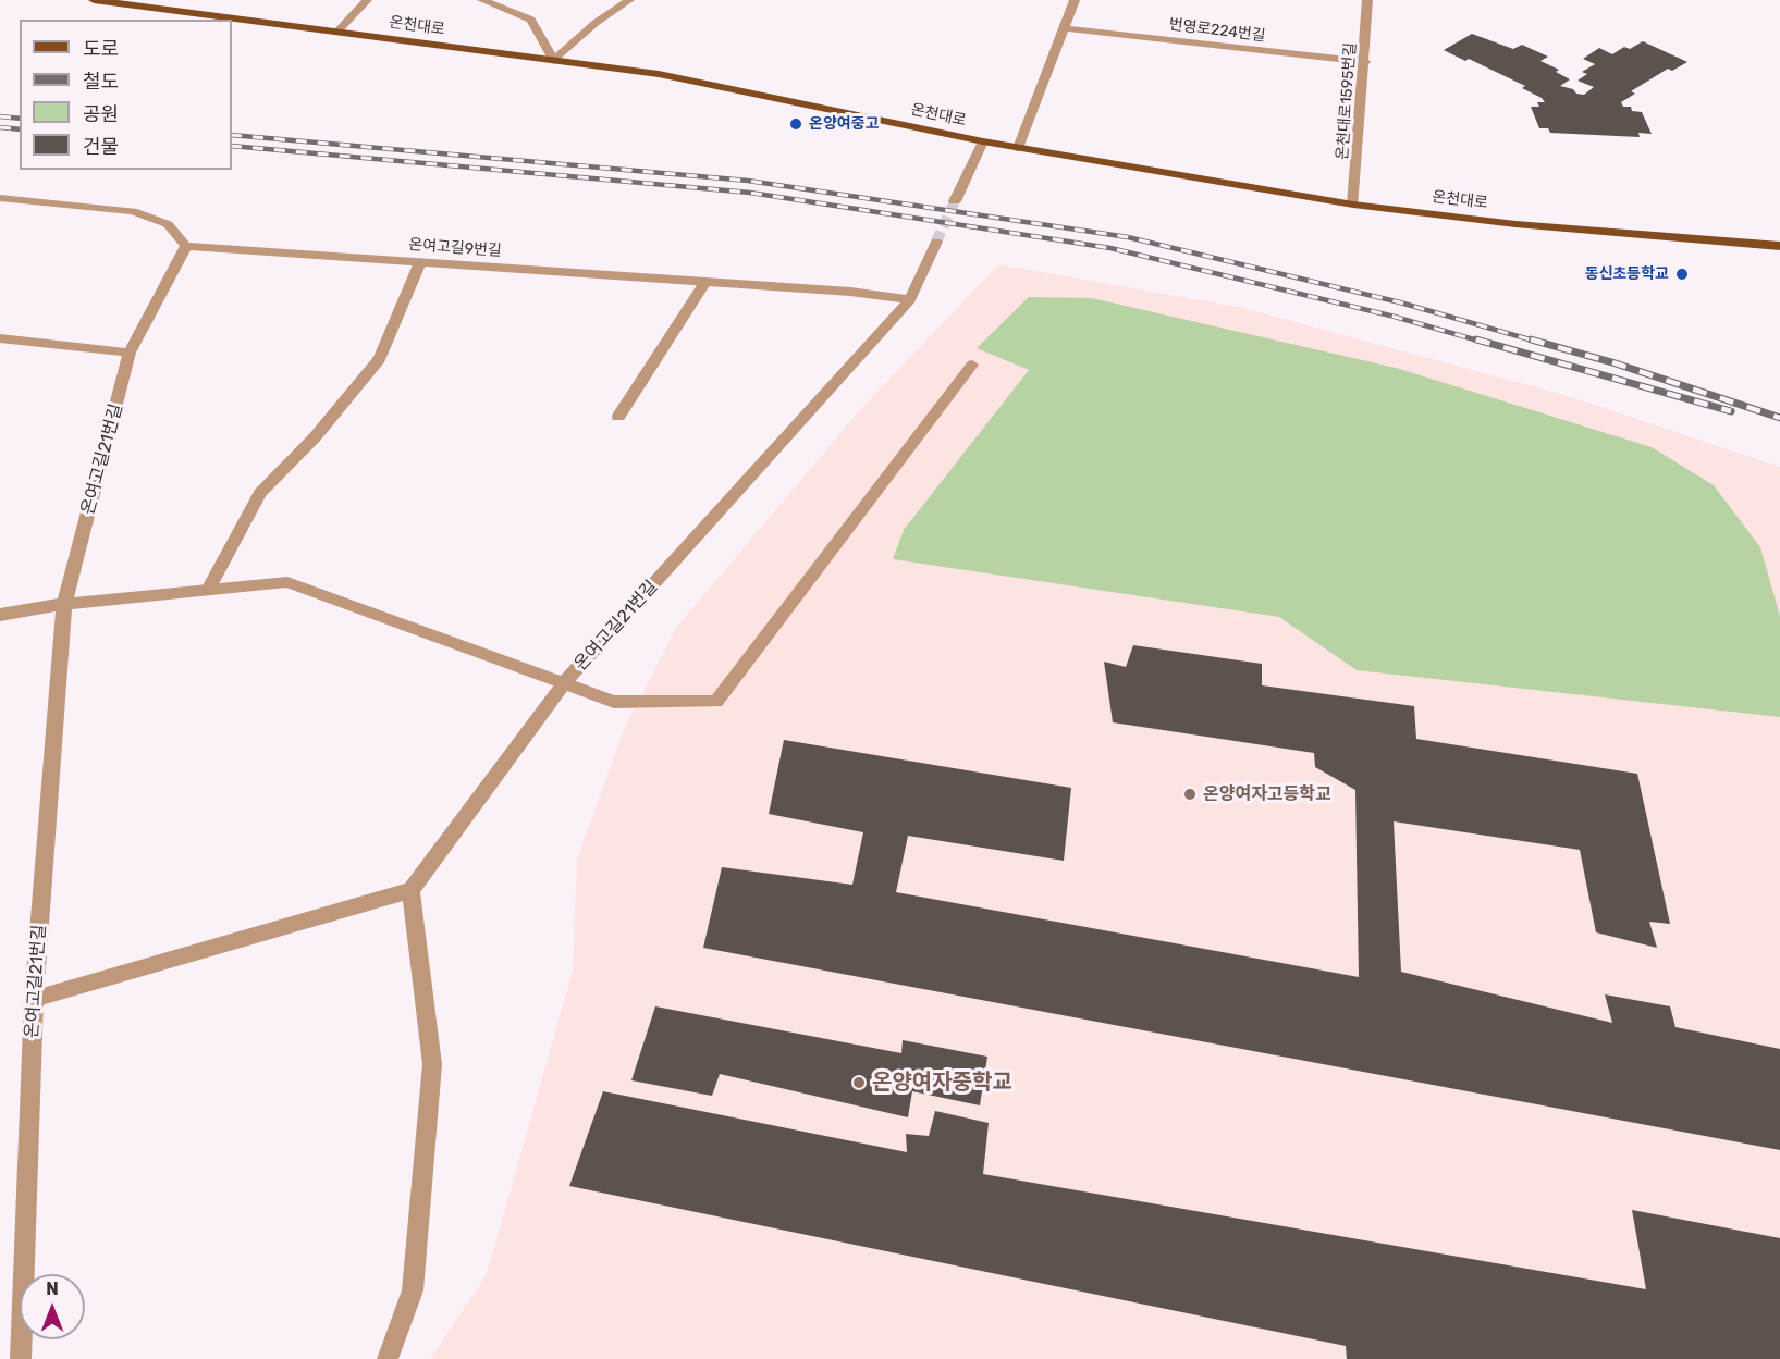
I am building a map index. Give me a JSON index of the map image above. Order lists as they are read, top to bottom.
{
  "streets": {
    "main road": ["온천대로"],
    "street": [
      "번영로224번길",
      "온천대로1595번길",
      "온여고길9번길",
      "온여고길21번길"
    ]
  },
  "crossings": [
    ["온천대로", "온천대로1595번길"],
    ["번영로224번길", "온천대로1595번길"],
    ["온여고길9번길", "온여고길21번길"]
  ],
  "places": [
    "온양여중고",
    "동신초등학교",
    "온양여자고등학교",
    "온양여자중학교"
  ],
  "legend": [
    "도로",
    "철도",
    "공원",
    "건물"
  ],
  "north": "top"
}
